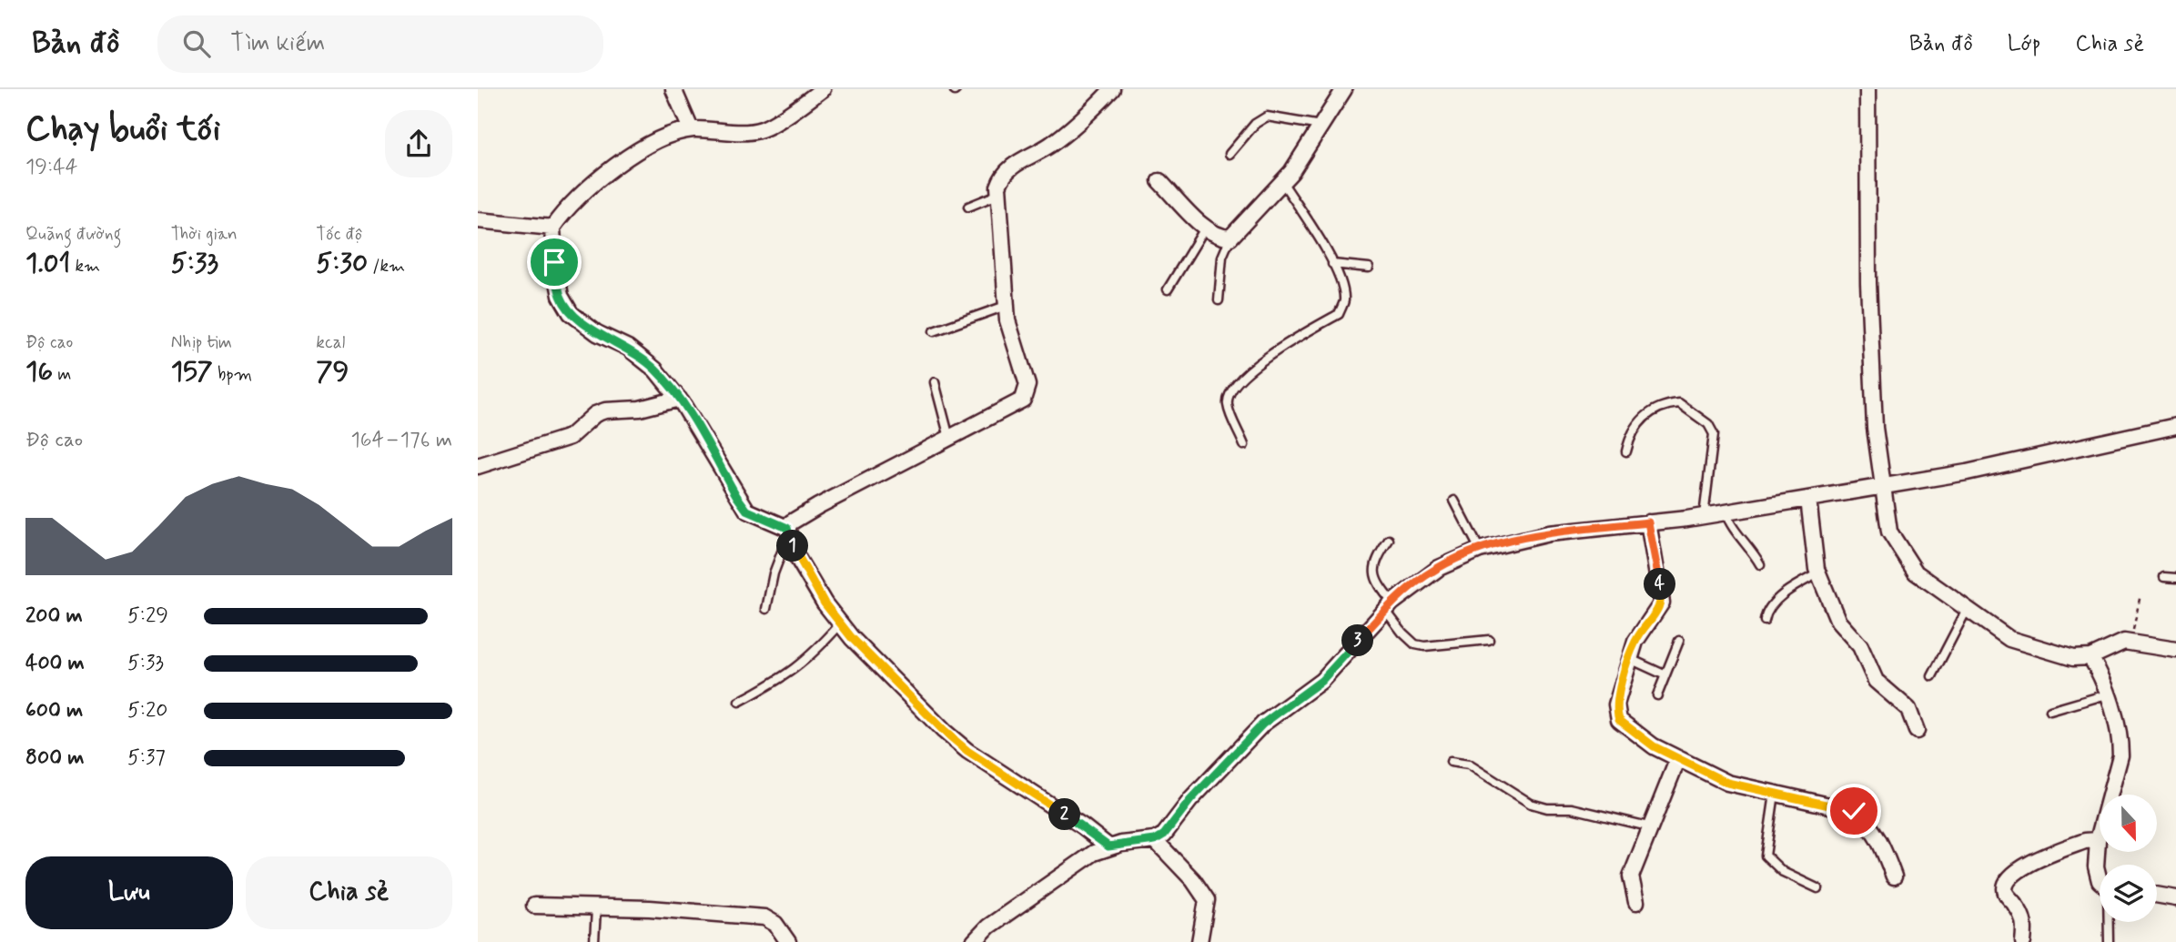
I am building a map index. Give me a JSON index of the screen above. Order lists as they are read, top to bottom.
{
  "north": "bottom",
  "page": {
    "header": "Bản đồ",
    "search": "Tìm kiếm",
    "nav": ["Bản đồ", "Lớp", "Chia sẻ"],
    "heading": ["Chạy buổi tối", "19:44"],
    "stats": [
      ["Quãng đường", "1.01 km"],
      ["Thời gian", "5:33"],
      ["Tốc độ", "5:30 /km"],
      ["Độ cao", "16 m"],
      ["Nhịp tim", "157 bpm"],
      ["kcal", "79"]
    ],
    "chart": ["Độ cao", "164–176 m"],
    "pins": [
      "1",
      "4",
      "3",
      "2"
    ],
    "list": [
      {
        "name": "200 m",
        "note": "5:29"
      },
      {
        "name": "400 m",
        "note": "5:33"
      },
      {
        "name": "600 m",
        "note": "5:20"
      },
      {
        "name": "800 m",
        "note": "5:37"
      }
    ],
    "buttons": ["Lưu", "Chia sẻ"]
  }
}
